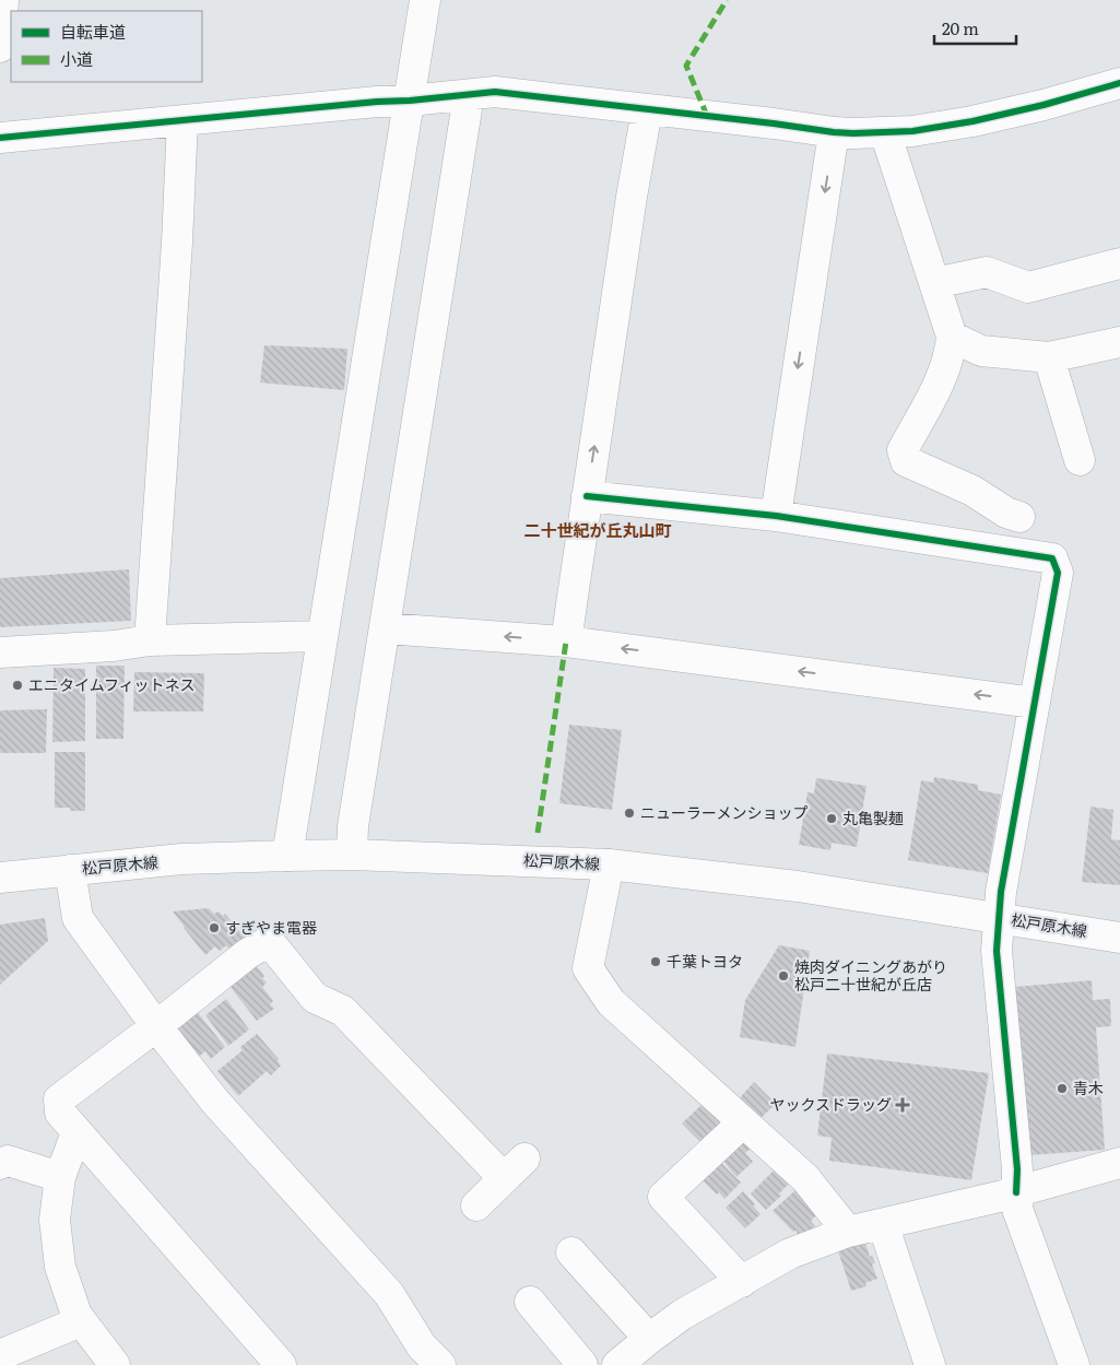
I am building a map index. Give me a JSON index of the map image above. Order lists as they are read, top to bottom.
{
  "streets": {
    "street": ["松戸原木線"]
  },
  "districts": ["二十世紀が丘丸山町"],
  "places": {
    "other": [
      "エニタイムフィットネス",
      "ニューラーメンショップ",
      "丸亀製麺",
      "すぎやま電器",
      "千葉トヨタ",
      "焼肉ダイニングあがり 松戸二十世紀が丘店",
      "青木"
    ],
    "health": ["ヤックスドラッグ"]
  },
  "legend": ["自転車道", "小道"],
  "scale_bar": "20 m"
}
